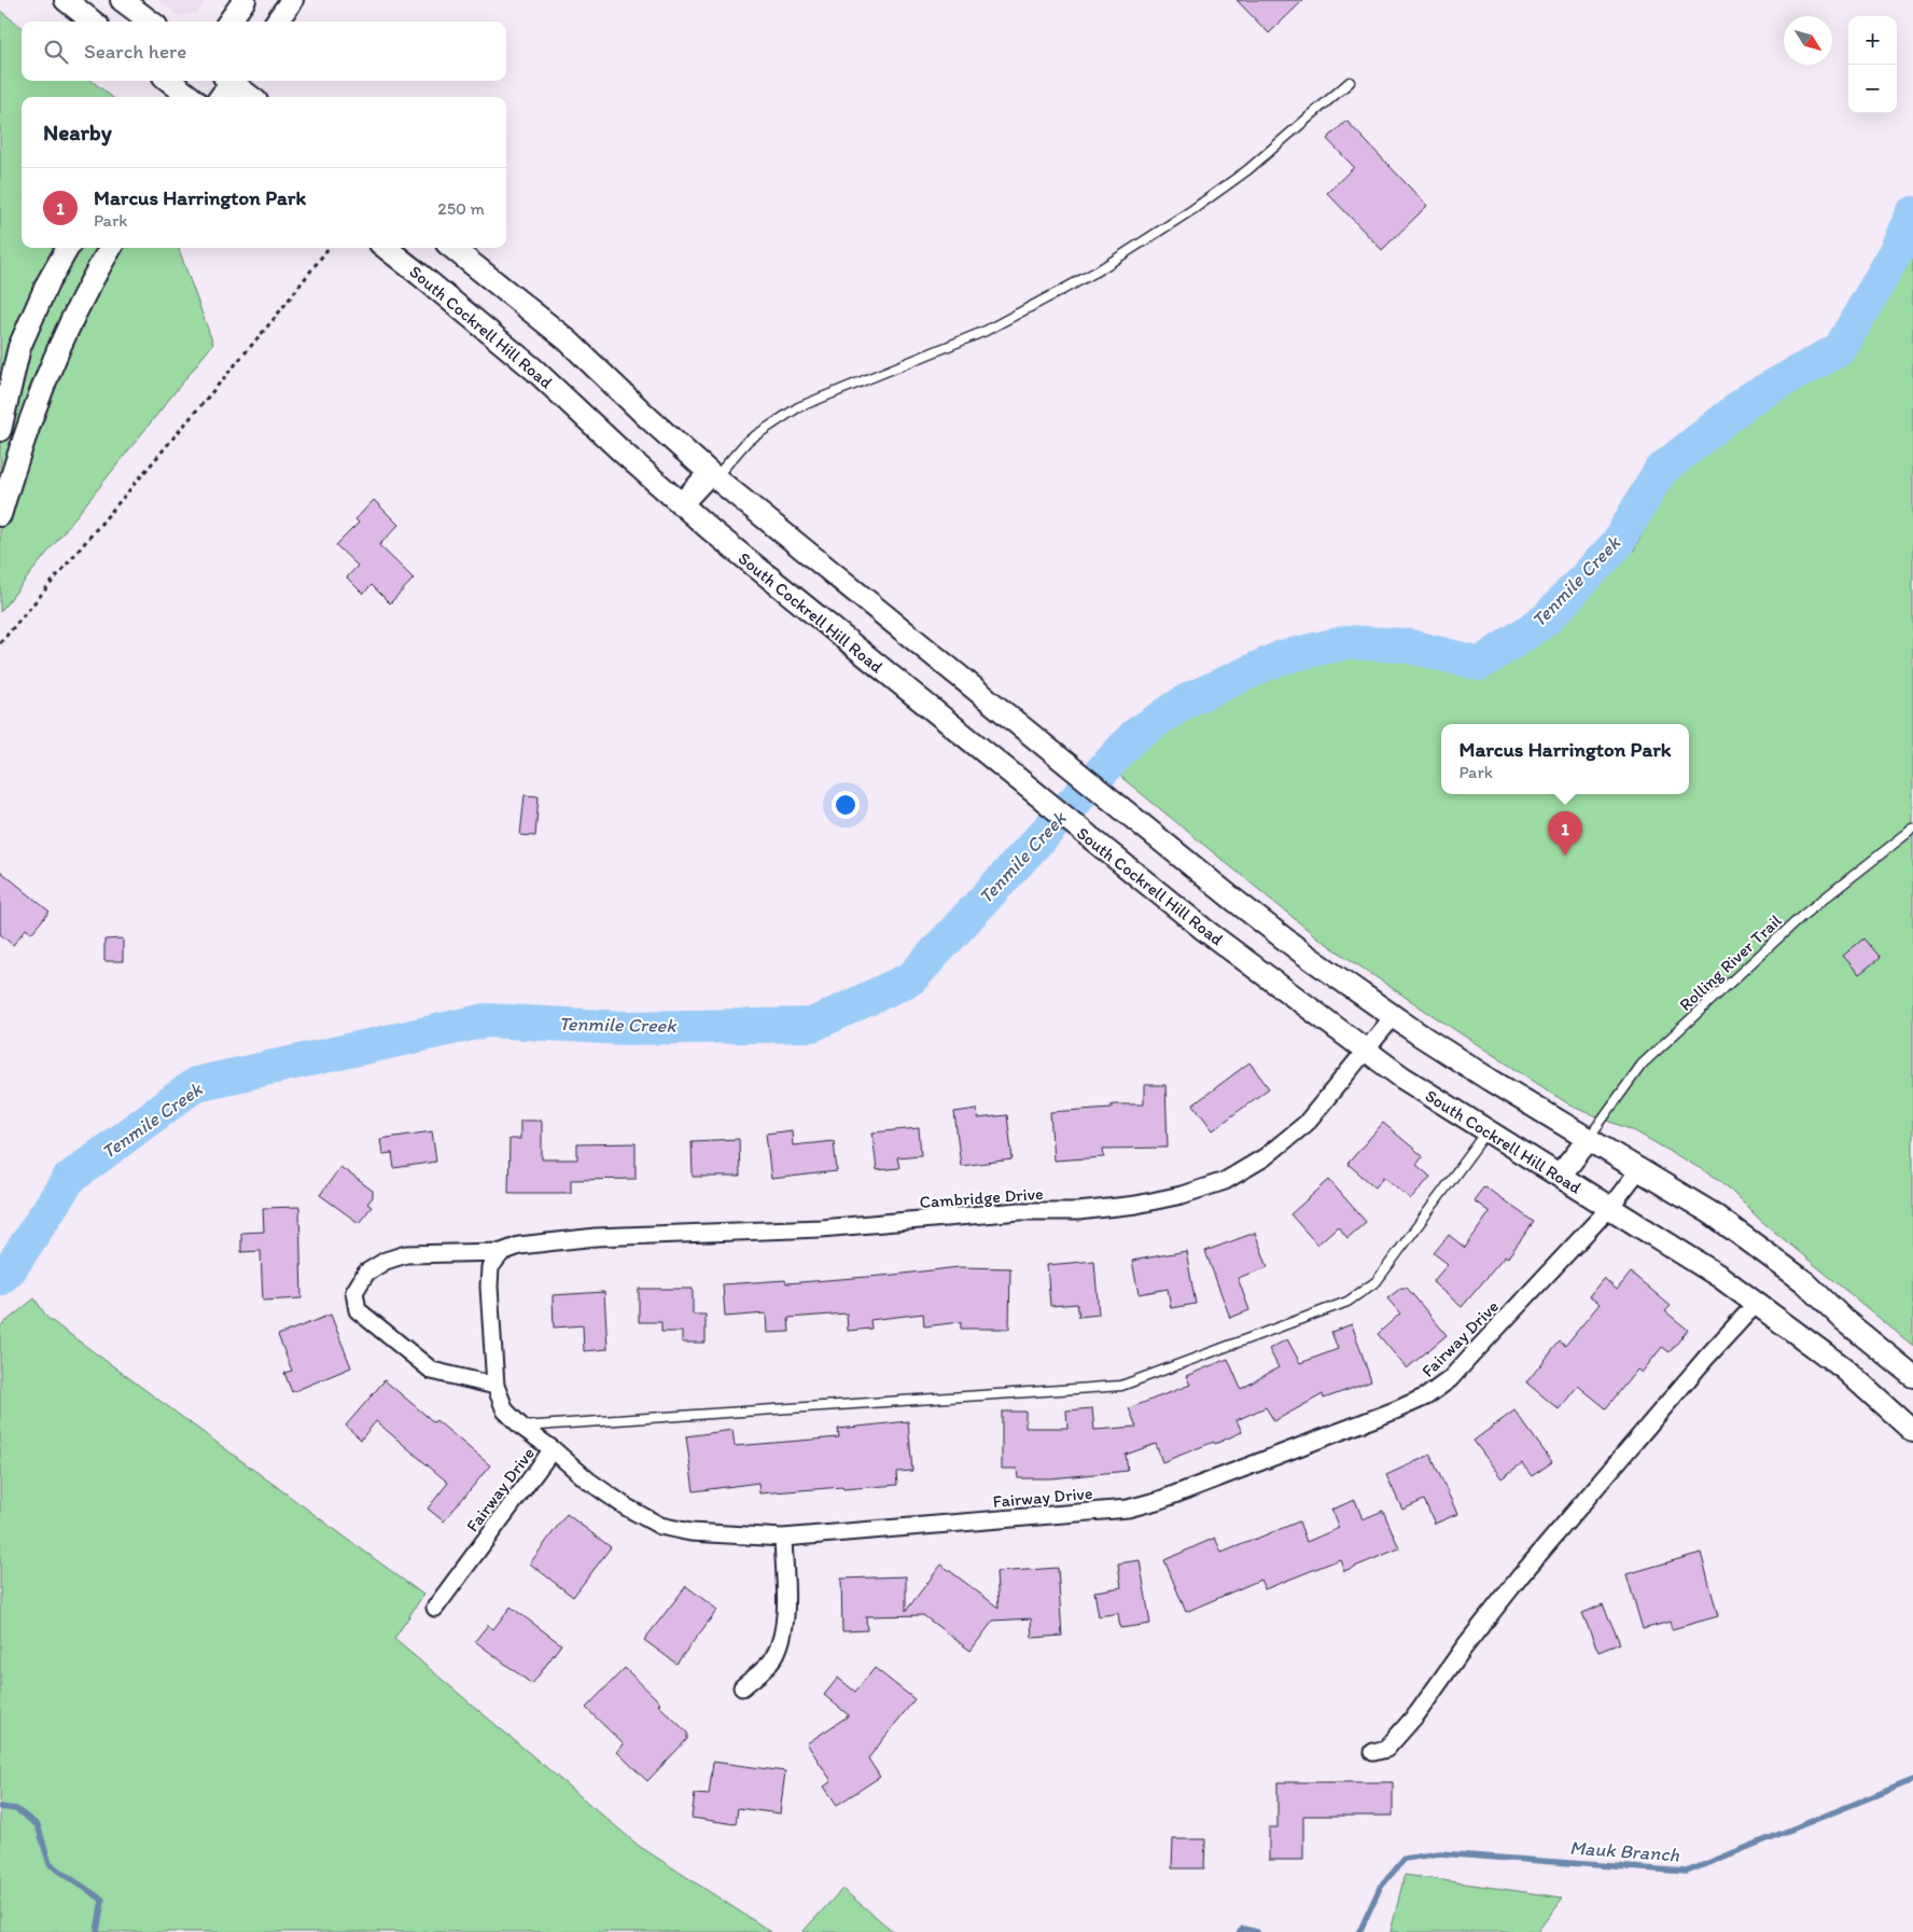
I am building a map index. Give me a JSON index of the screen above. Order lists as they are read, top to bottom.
{
  "streets": {
    "main road": ["South Cockrell Hill Road"],
    "street": ["Cambridge Drive", "Fairway Drive"],
    "lane": ["Rolling River Trail"]
  },
  "crossings": [
    ["South Cockrell Hill Road", "Cambridge Drive"],
    ["South Cockrell Hill Road", "Fairway Drive"]
  ],
  "water": ["Tenmile Creek", "Mauk Branch"],
  "north": "bottom right",
  "page": {
    "map_buttons": ["+", "−"],
    "search": "Search here",
    "heading": "Nearby",
    "list": [
      {
        "mark": "1",
        "name": "Marcus Harrington Park",
        "note": "Park",
        "value": "250 m"
      }
    ],
    "popup": ["Marcus Harrington Park", "Park"],
    "pins": "1"
  }
}
